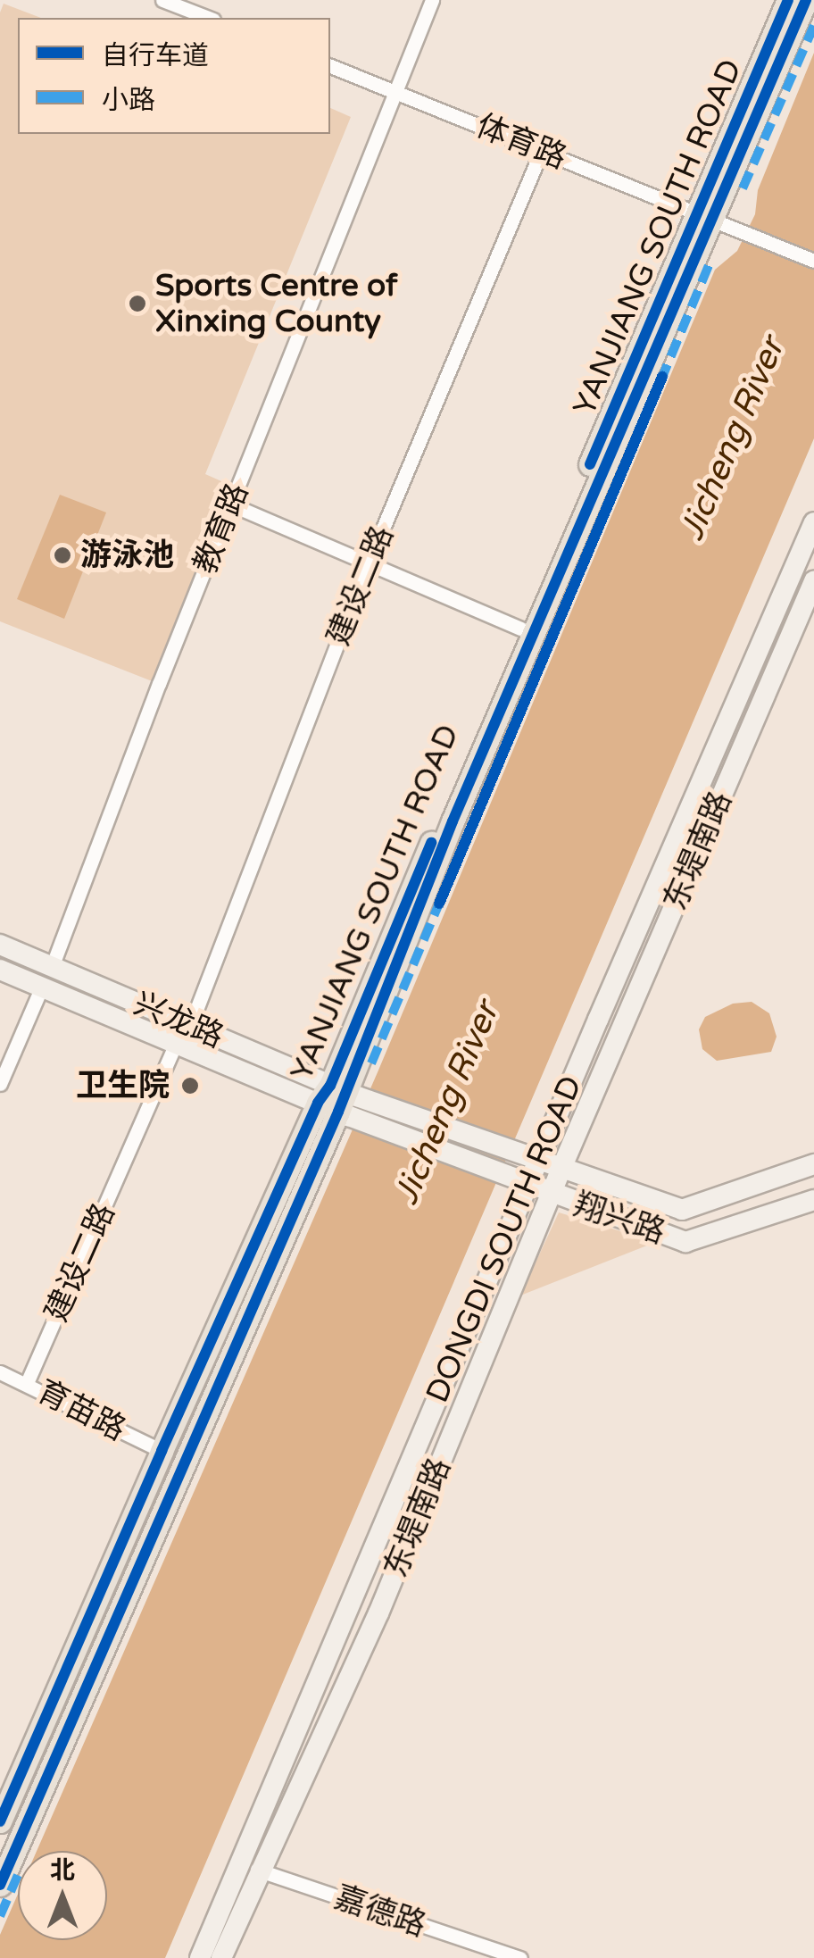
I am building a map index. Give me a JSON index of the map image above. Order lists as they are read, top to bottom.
{
  "streets": {
    "main road": [
      "YANJIANG SOUTH ROAD",
      "东堤南路",
      "兴龙路",
      "翔兴路",
      "DONGDI SOUTH ROAD"
    ],
    "street": [
      "体育路",
      "教育路",
      "建设二路",
      "育苗路",
      "嘉德路"
    ]
  },
  "crossings": [
    ["体育路", "YANJIANG SOUTH ROAD"],
    ["体育路", "教育路"],
    ["体育路", "建设二路"],
    ["YANJIANG SOUTH ROAD", "兴龙路"],
    ["YANJIANG SOUTH ROAD", "翔兴路"],
    ["YANJIANG SOUTH ROAD", "育苗路"],
    ["教育路", "兴龙路"],
    ["建设二路", "兴龙路"],
    ["建设二路", "育苗路"],
    ["东堤南路", "翔兴路"],
    ["东堤南路", "DONGDI SOUTH ROAD"],
    ["东堤南路", "嘉德路"],
    ["兴龙路", "翔兴路"],
    ["翔兴路", "DONGDI SOUTH ROAD"],
    ["DONGDI SOUTH ROAD", "嘉德路"]
  ],
  "water": ["Jicheng River"],
  "places": ["Sports Centre of Xinxing County", "游泳池", "卫生院"],
  "legend": ["自行车道", "小路"],
  "north": "top"
}
